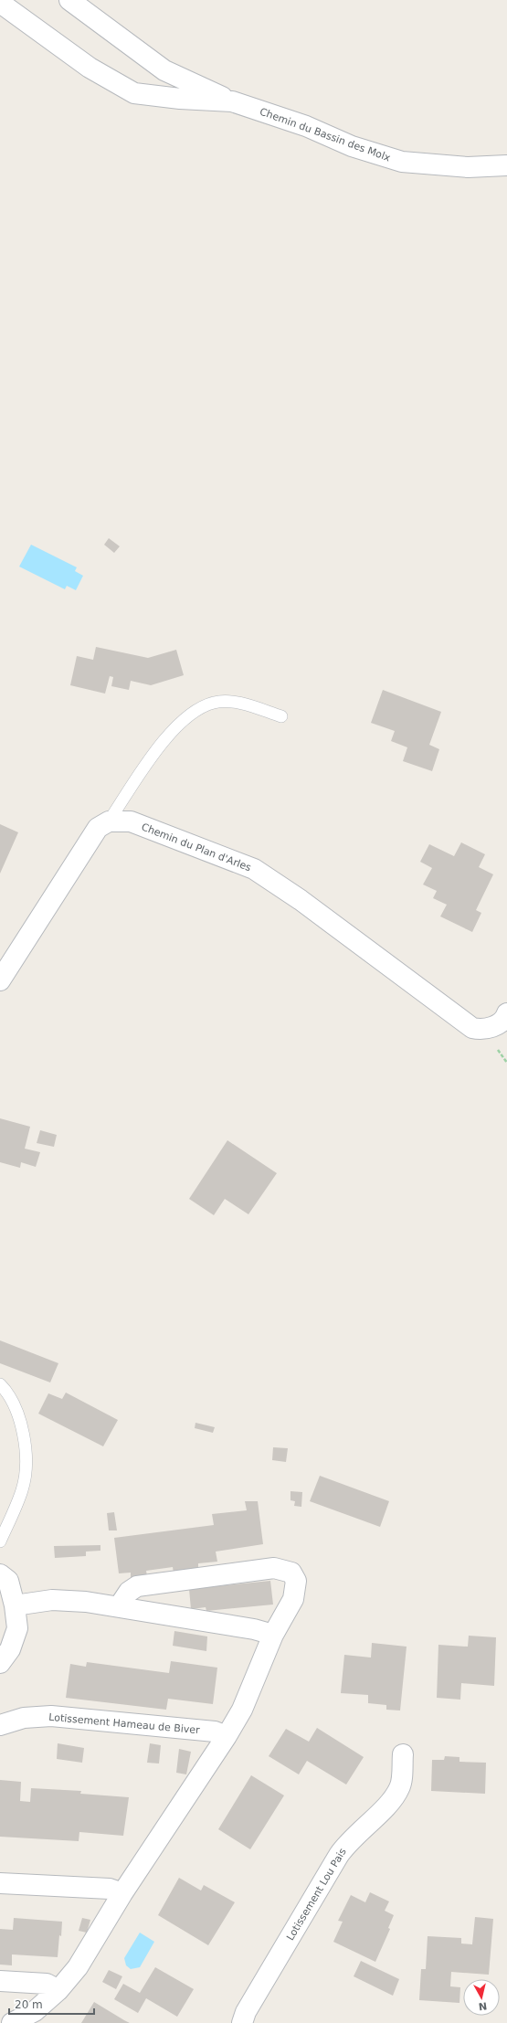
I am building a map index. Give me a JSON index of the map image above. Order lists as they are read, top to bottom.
{
  "streets": {
    "street": [
      "Chemin du Bassin des Molx",
      "Chemin du Plan d'Arles",
      "Lotissement Hameau de Biver",
      "Lotissement Lou Pais"
    ]
  },
  "scale_bar": "20 m",
  "north": "bottom"
}
